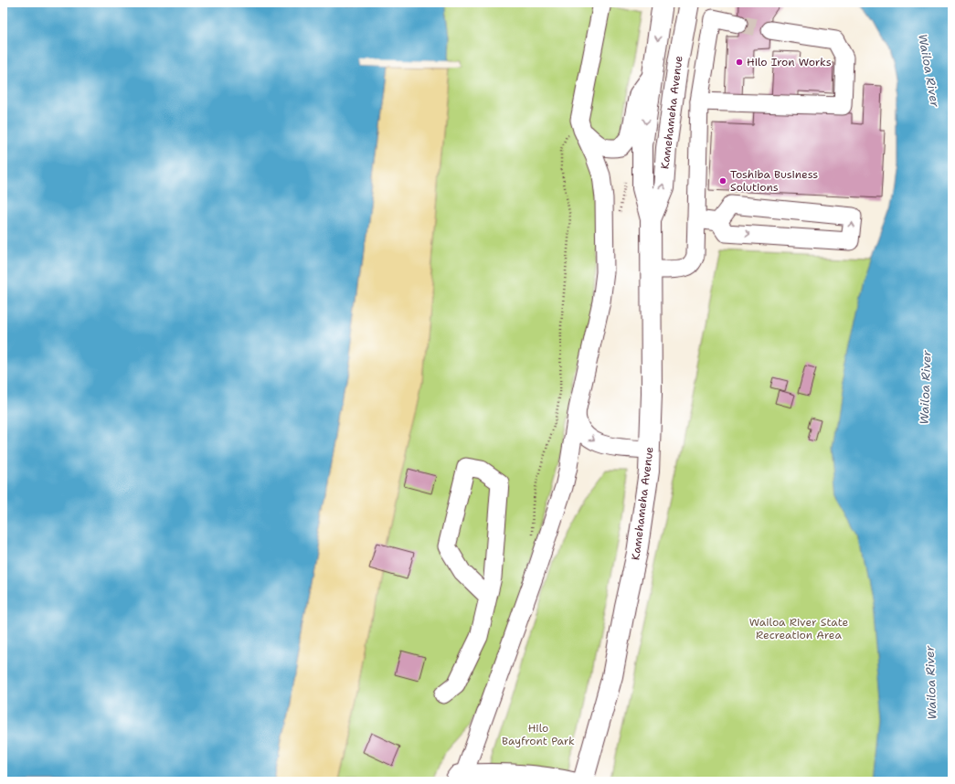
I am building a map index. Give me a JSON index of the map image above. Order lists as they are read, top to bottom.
{
  "streets": {
    "main road": ["Kamehameha Avenue"]
  },
  "water": ["Wailoa River"],
  "parks": ["Wailoa River State Recreation Area", "Hilo Bayfront Park"],
  "places": ["Hilo Iron Works", "Toshiba Business Solutions"]
}
